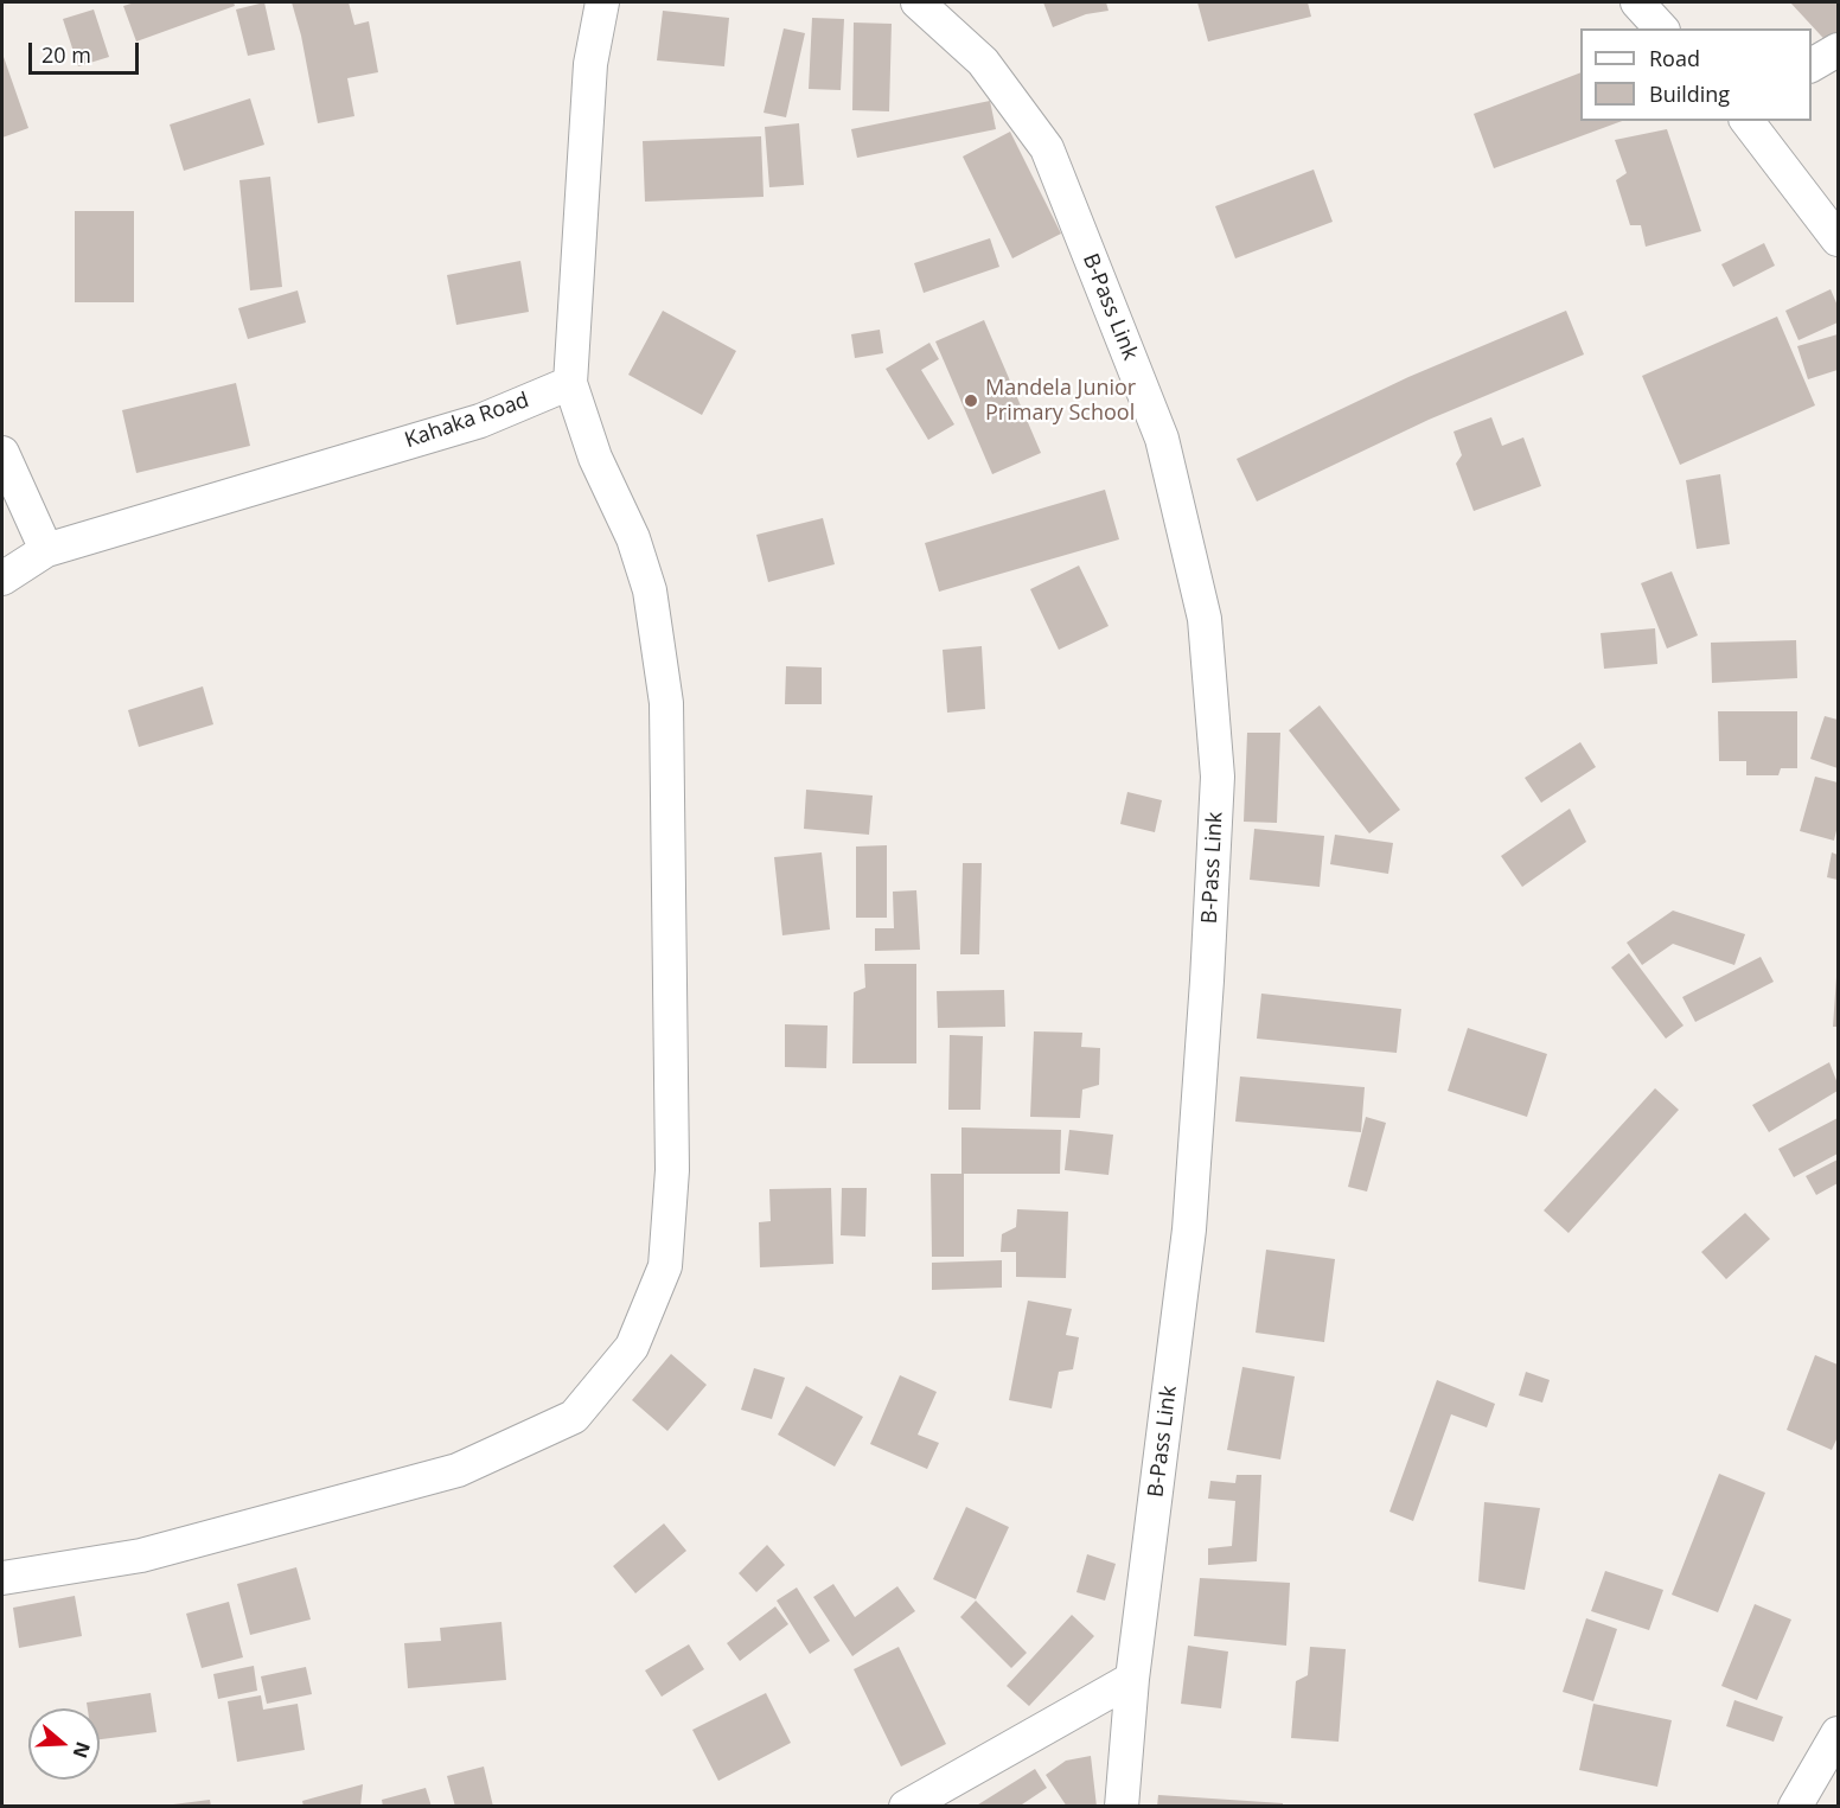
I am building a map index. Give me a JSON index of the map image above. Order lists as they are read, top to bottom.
{
  "streets": {
    "street": ["B-Pass Link", "Kahaka Road"]
  },
  "places": ["Mandela Junior Primary School"],
  "legend": ["Road", "Building"],
  "scale_bar": "20 m",
  "north": "right"
}
